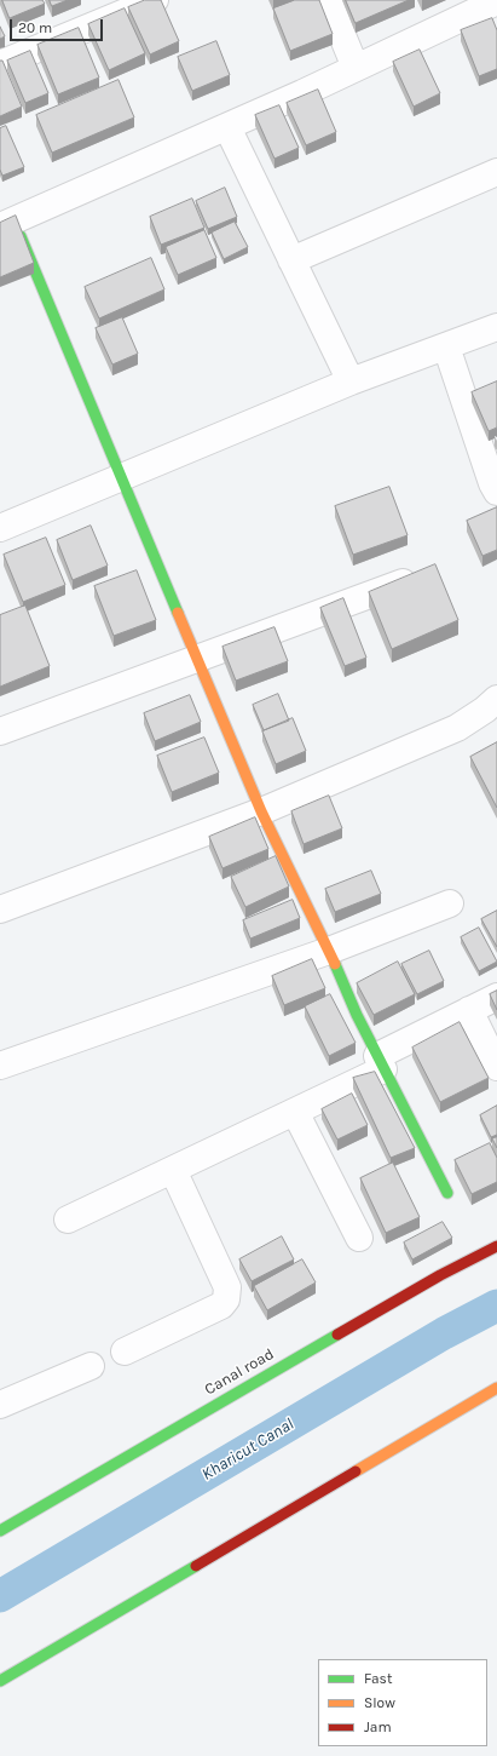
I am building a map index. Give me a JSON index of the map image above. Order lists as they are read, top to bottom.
{
  "streets": {
    "street": ["Canal road"]
  },
  "water": ["Kharicut Canal"],
  "legend": ["Fast", "Slow", "Jam"],
  "scale_bar": "20 m"
}
